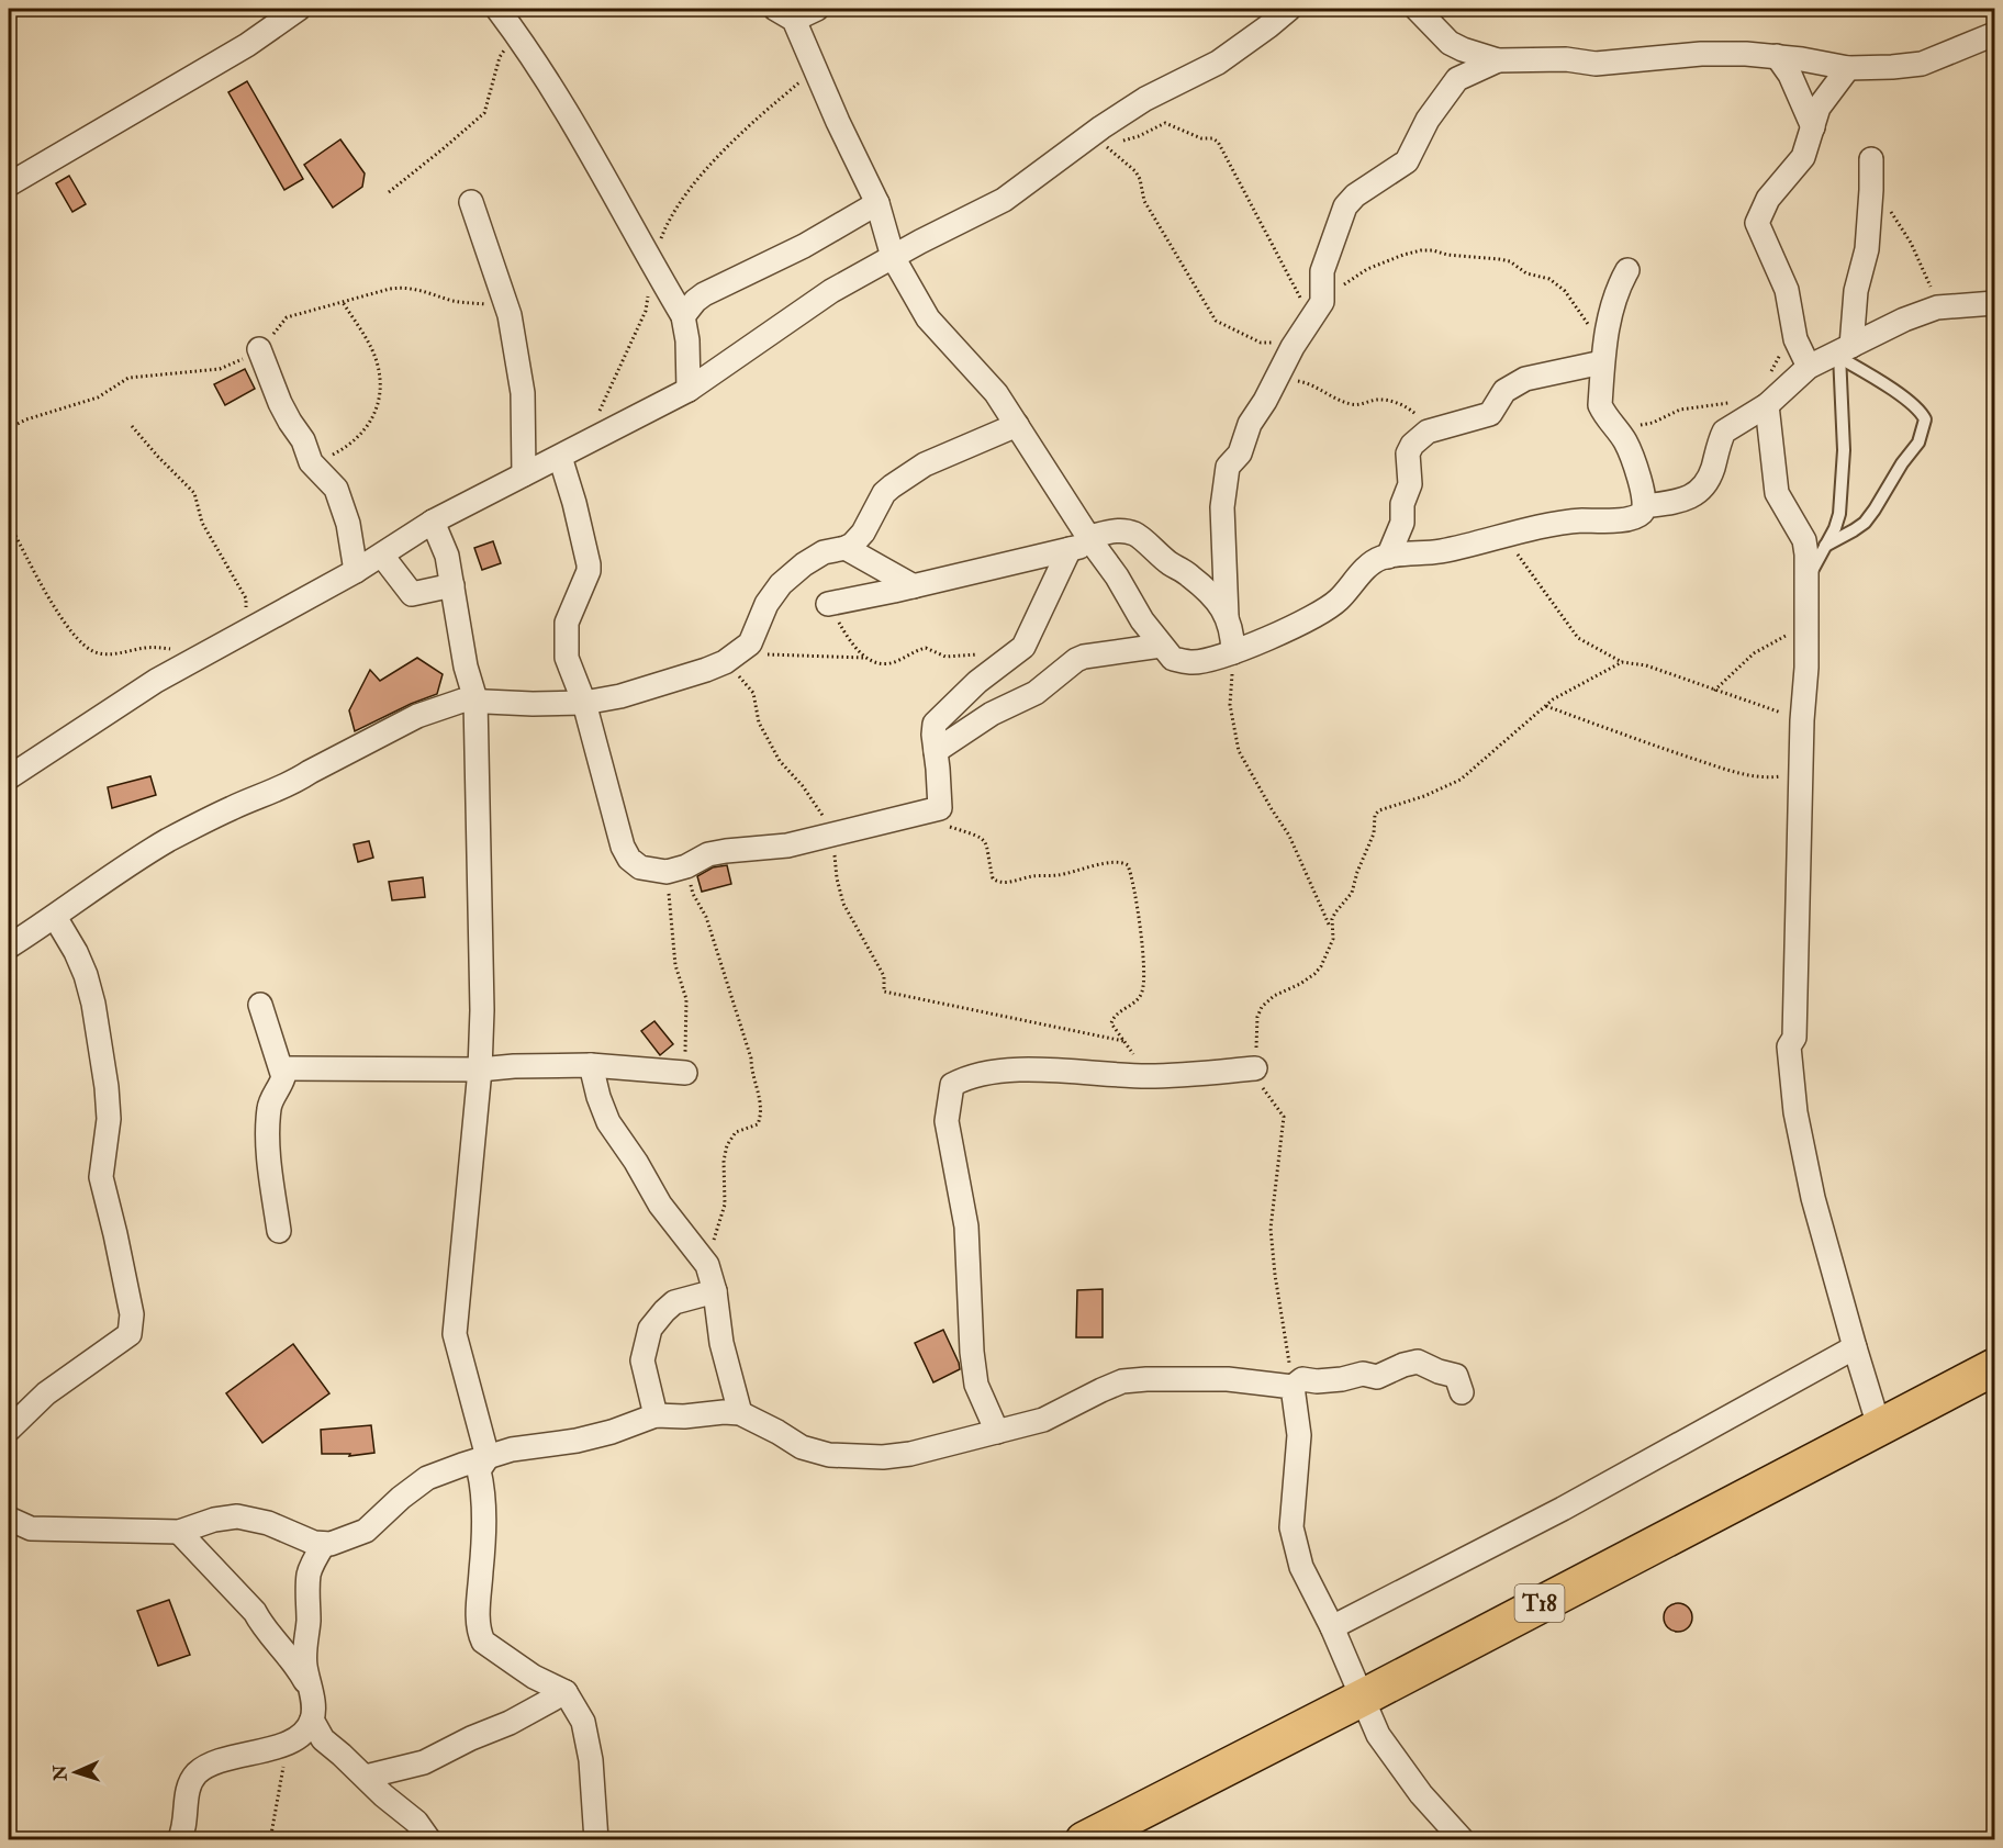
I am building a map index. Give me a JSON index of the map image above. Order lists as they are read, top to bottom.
{
  "streets": {
    "highway": ["T18"]
  },
  "north": "left"
}
